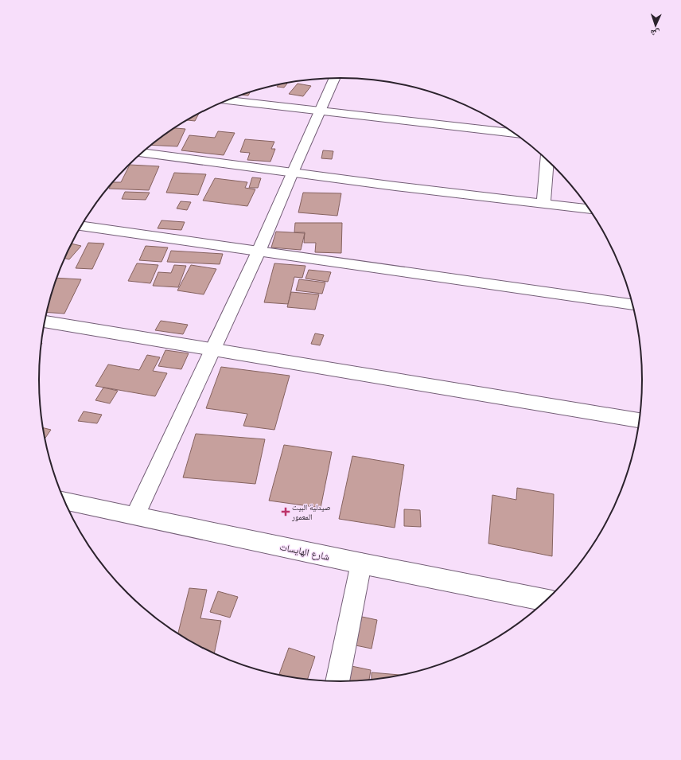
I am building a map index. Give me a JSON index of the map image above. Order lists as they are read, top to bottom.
{
  "streets": {
    "street": ["شارع الهايسات"]
  },
  "places": {
    "health": ["صيدلية البيت المعمور"]
  },
  "north": "bottom"
}
